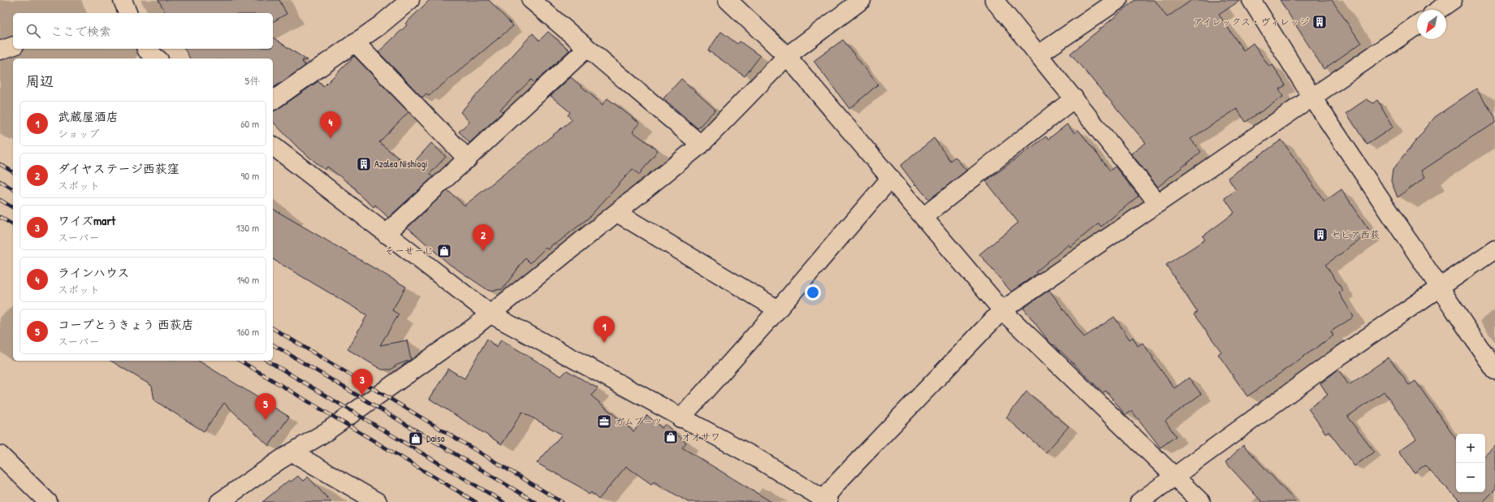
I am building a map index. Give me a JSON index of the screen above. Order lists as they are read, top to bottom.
{
  "places": {
    "building": ["アイレックス・ヴィレッジ", "Azalea Nishiogi", "セピア西荻"],
    "shop": ["そーせーじ", "オオサワ", "Daiso"],
    "office": ["ガムブーツ"]
  },
  "north": "bottom left",
  "page": {
    "search": "ここで検索",
    "heading": ["周辺", "5件"],
    "list": [
      {
        "mark": "1",
        "name": "武蔵屋酒店",
        "note": "ショップ",
        "value": "60 m"
      },
      {
        "mark": "2",
        "name": "ダイヤステージ西荻窪",
        "note": "スポット",
        "value": "90 m"
      },
      {
        "mark": "3",
        "name": "ワイズmart",
        "note": "スーパー",
        "value": "130 m"
      },
      {
        "mark": "4",
        "name": "ラインハウス",
        "note": "スポット",
        "value": "140 m"
      },
      {
        "mark": "5",
        "name": "コープとうきょう 西荻店",
        "note": "スーパー",
        "value": "160 m"
      }
    ],
    "pins": [
      "4",
      "2",
      "1",
      "3",
      "5"
    ],
    "map_buttons": ["+", "−"]
  }
}
